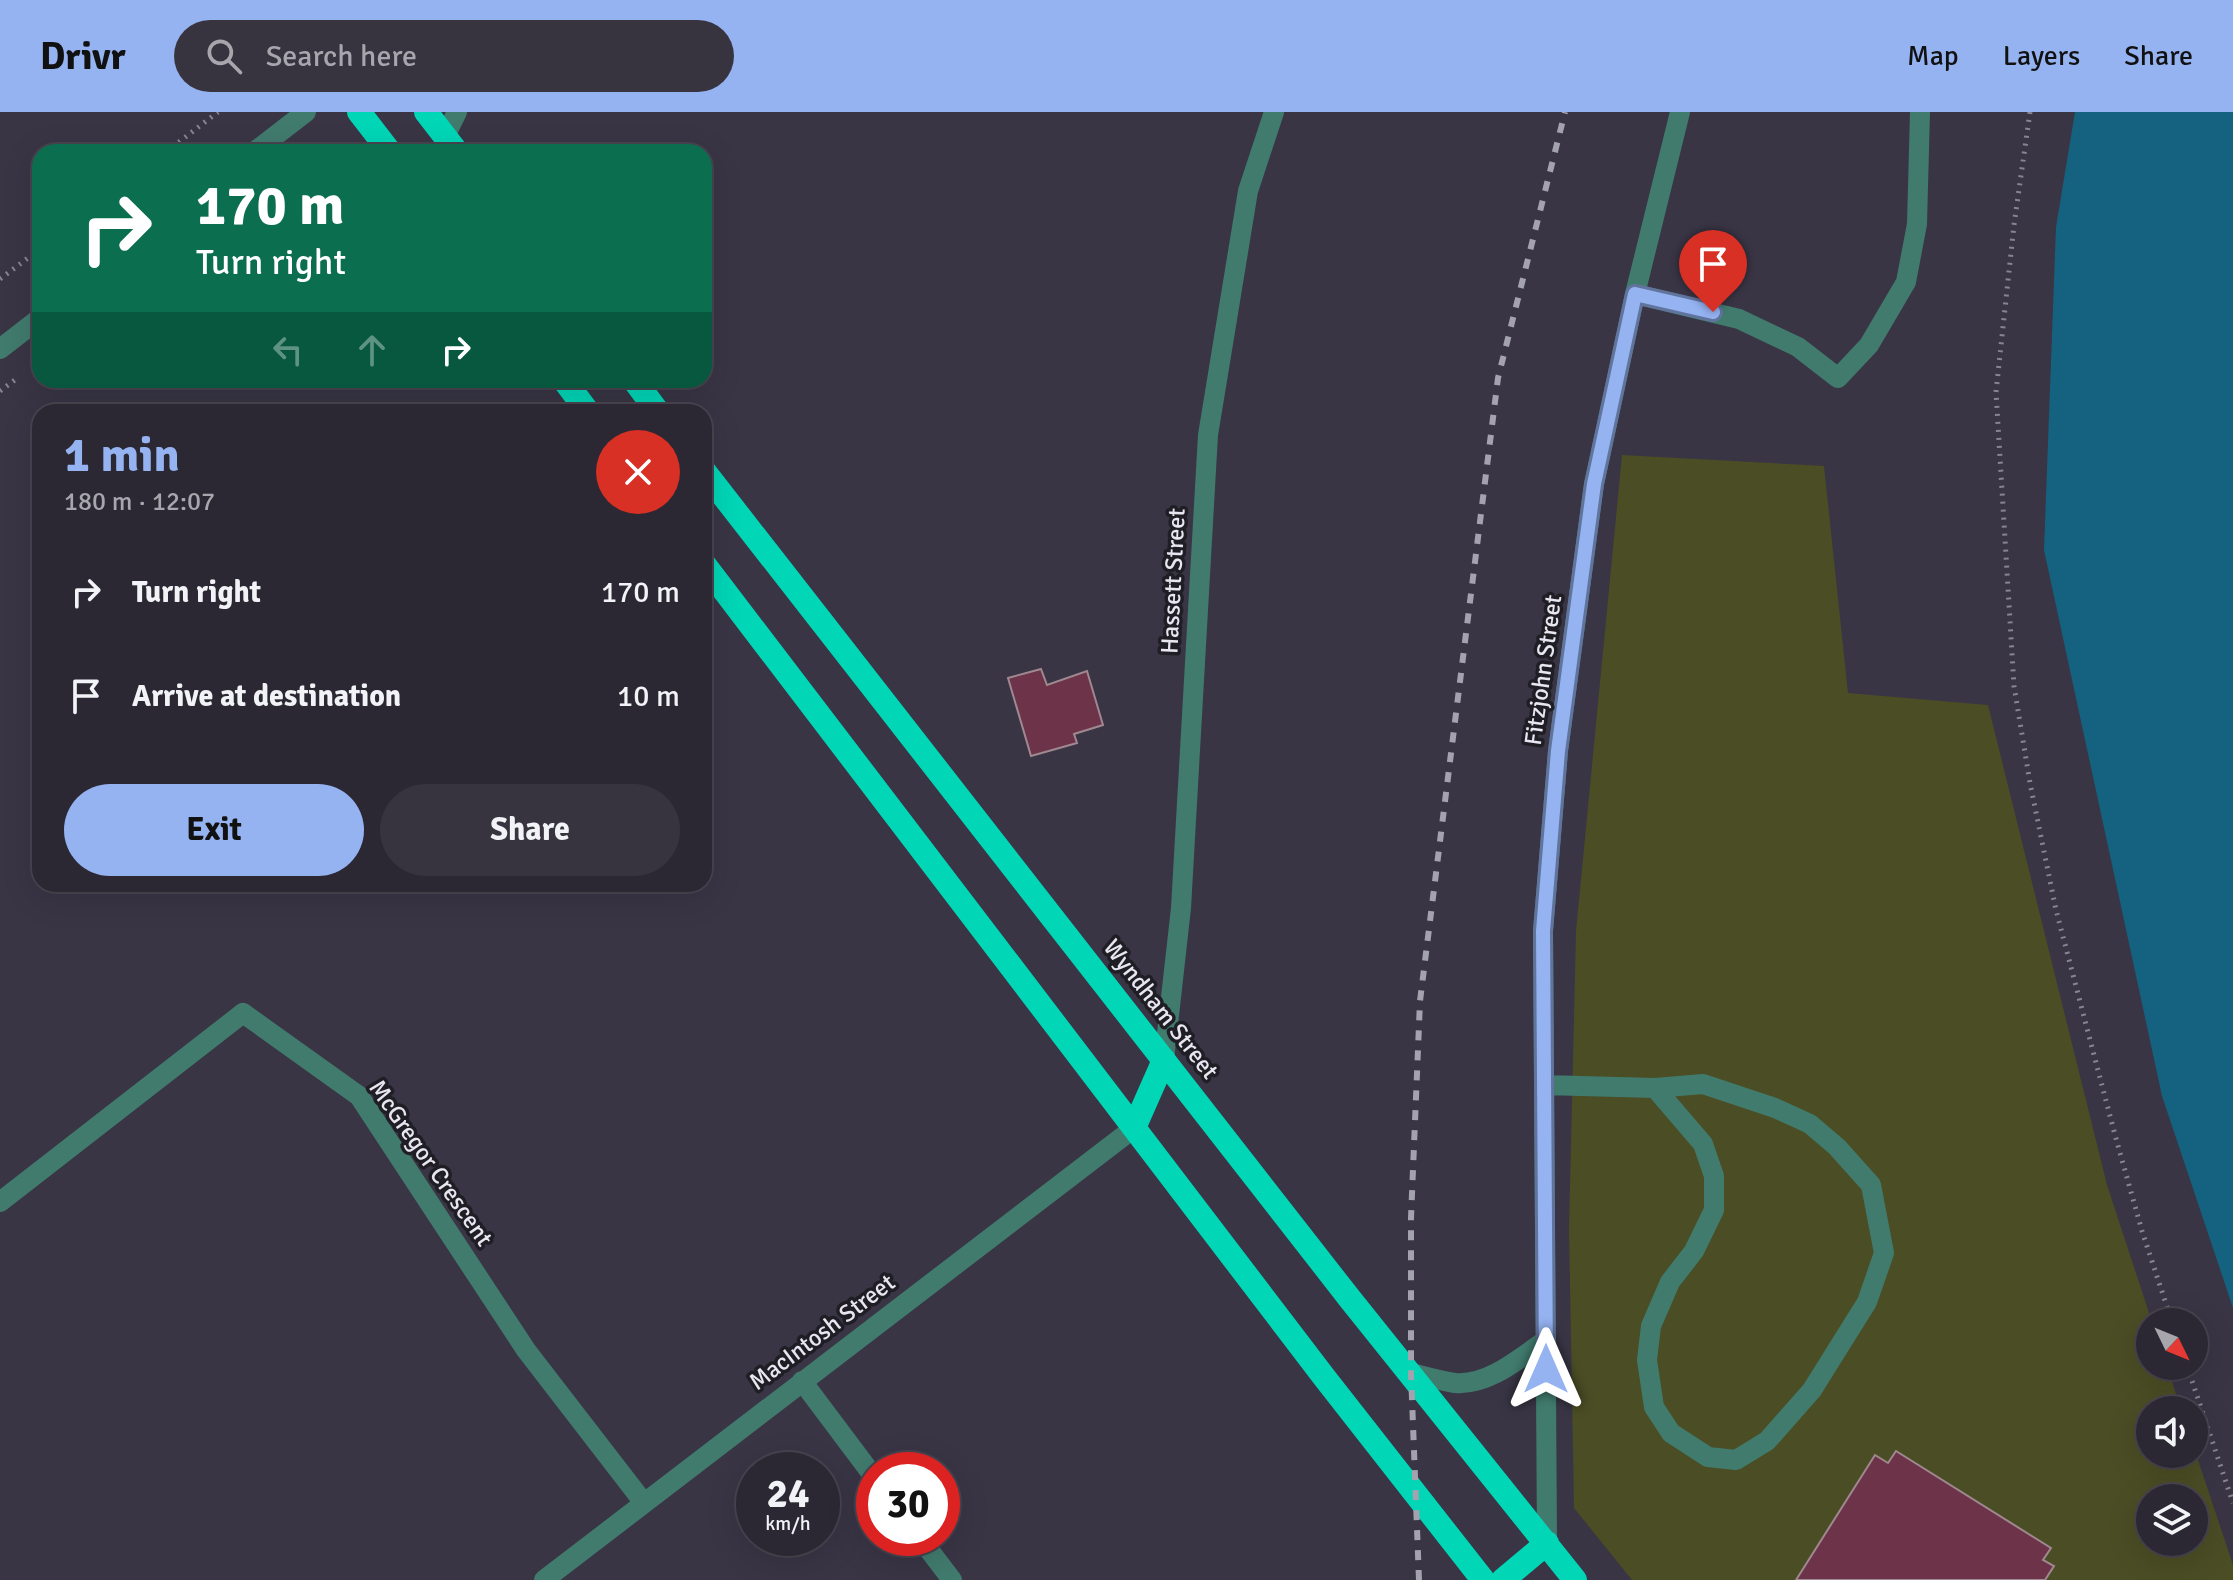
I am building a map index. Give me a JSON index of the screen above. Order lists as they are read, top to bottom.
{
  "streets": {
    "highway": ["Wyndham Street"],
    "street": [
      "Hassett Street",
      "Fitzjohn Street",
      "McGregor Crescent",
      "MacIntosh Street"
    ]
  },
  "crossings": [
    ["Hassett Street", "Wyndham Street"],
    ["Fitzjohn Street", "Wyndham Street"],
    ["McGregor Crescent", "MacIntosh Street"]
  ],
  "north": "bottom right",
  "page": {
    "header": "Drivr",
    "search": "Search here",
    "nav": ["Map", "Layers", "Share"],
    "turn": ["170 m", "Turn right"],
    "heading": ["1 min", "180 m · 12:07"],
    "list": [
      {
        "name": "Turn right",
        "value": "170 m"
      },
      {
        "name": "Arrive at destination",
        "value": "10 m"
      }
    ],
    "buttons": ["Exit", "Share"],
    "speed": "24 km/h",
    "limit": "30"
  }
}
